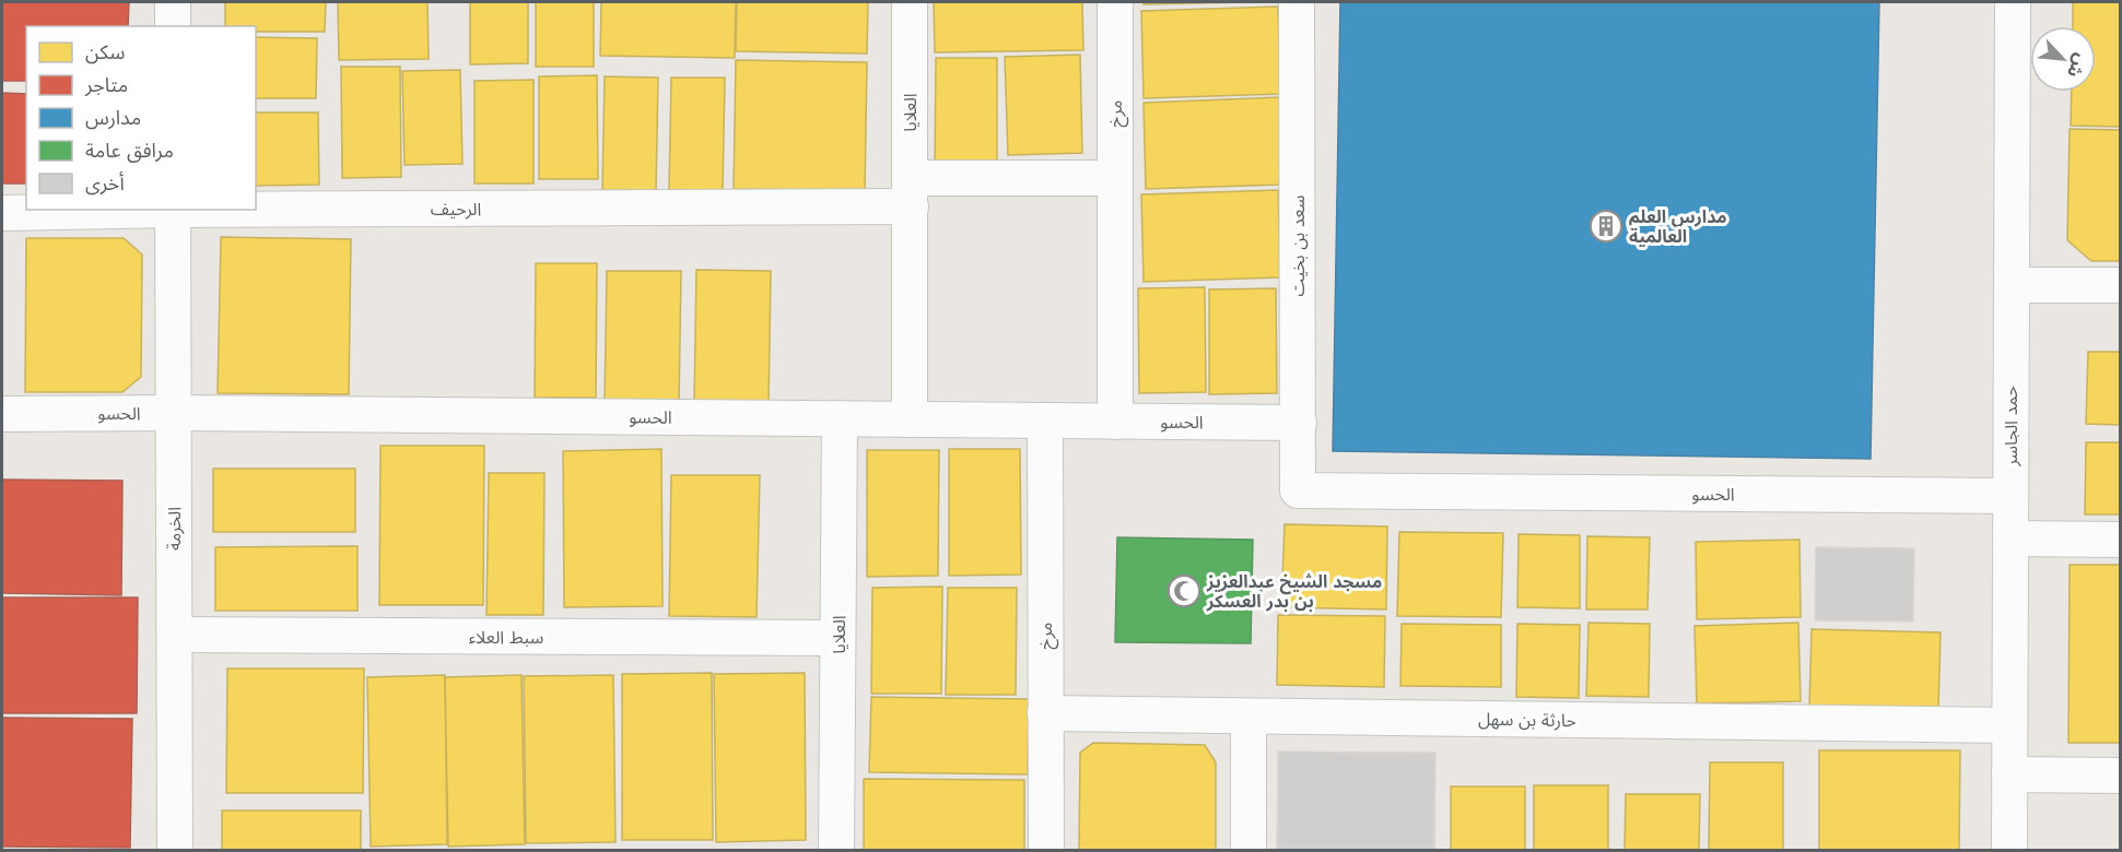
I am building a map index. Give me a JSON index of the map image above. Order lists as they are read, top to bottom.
{
  "streets": {
    "street": [
      "العلايا",
      "مرخ",
      "الرحيف",
      "سعد بن بخيت",
      "الحسو",
      "حمد الجاسر",
      "الخرمة",
      "سبط العلاء",
      "حارثة بن سهل"
    ]
  },
  "crossings": [
    ["العلايا", "الرحيف"],
    ["العلايا", "الحسو"],
    ["العلايا", "سبط العلاء"],
    ["مرخ", "الرحيف"],
    ["مرخ", "الحسو"],
    ["مرخ", "حارثة بن سهل"],
    ["سعد بن بخيت", "الحسو"],
    ["الحسو", "حمد الجاسر"],
    ["الحسو", "الخرمة"],
    ["حمد الجاسر", "حارثة بن سهل"],
    ["الخرمة", "سبط العلاء"]
  ],
  "places": {
    "building": ["مدارس العلم العالمية"],
    "mosque": ["مسجد الشيخ عبدالعزيز بن بدر العسكر"]
  },
  "legend": [
    "سكن",
    "متاجر",
    "مدارس",
    "مرافق عامة",
    "أخرى"
  ],
  "north": "bottom right"
}
